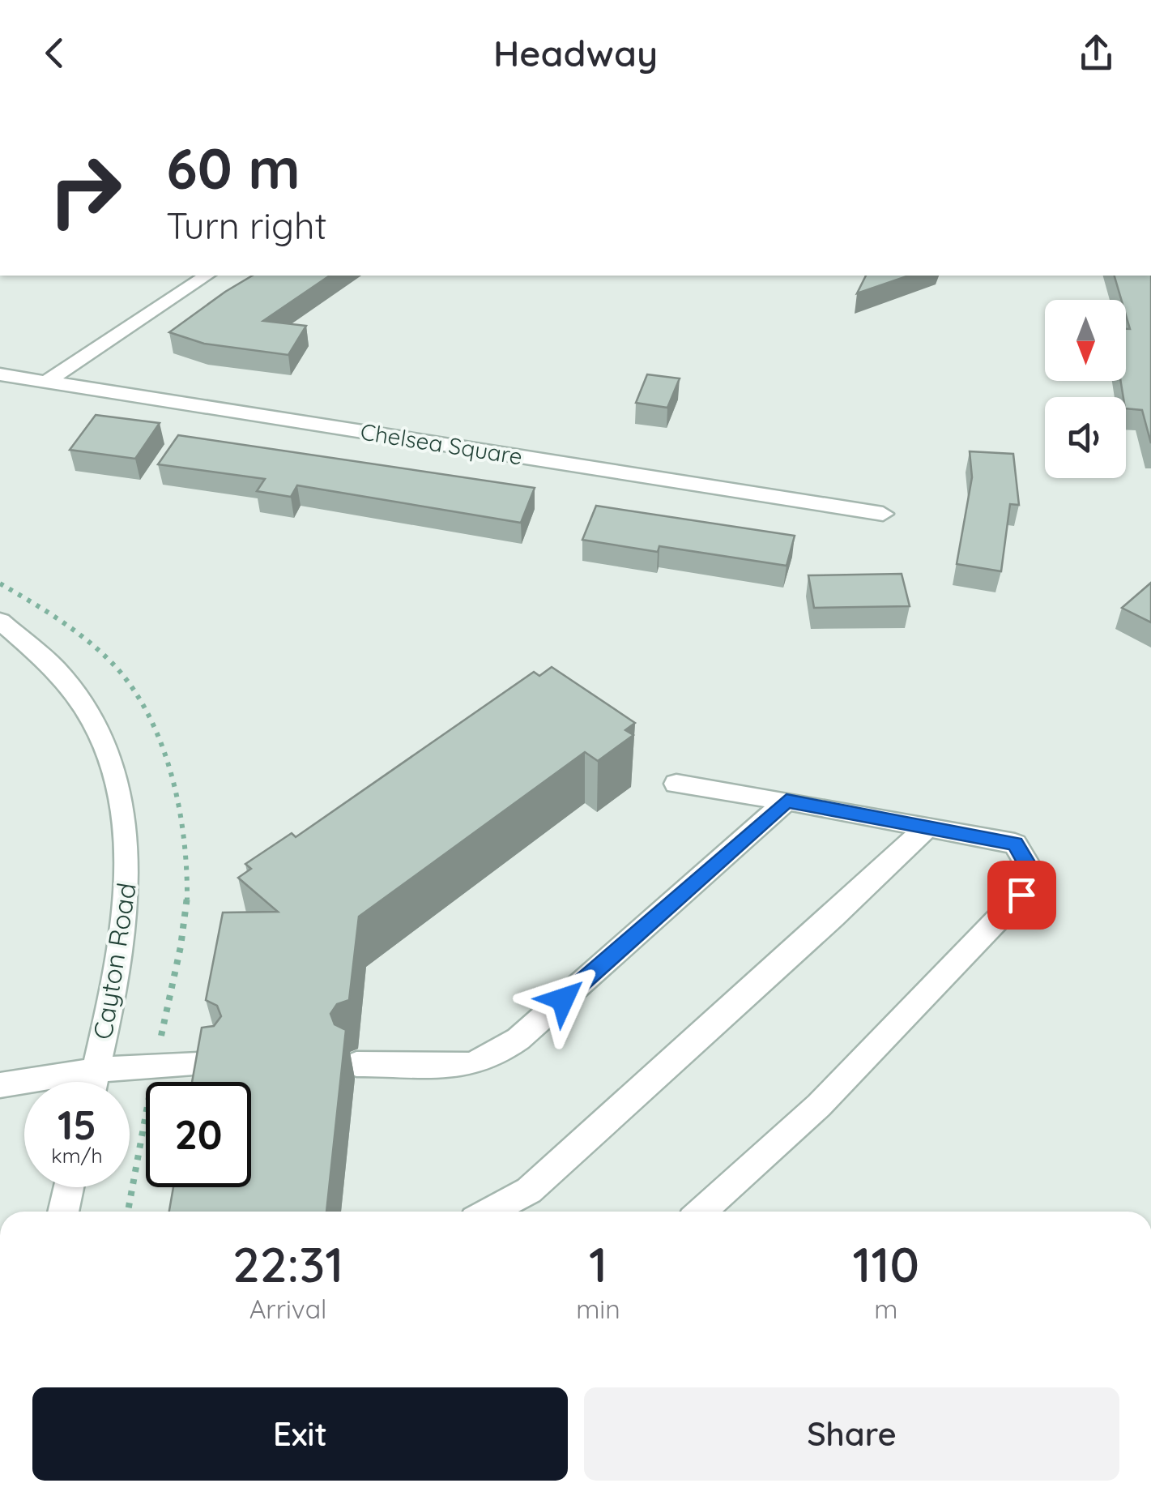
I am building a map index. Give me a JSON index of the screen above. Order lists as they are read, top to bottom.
{
  "streets": {
    "street": ["Chelsea Square", "Cayton Road"]
  },
  "north": "bottom",
  "page": {
    "header": "Headway",
    "turn": ["60 m", "Turn right"],
    "speed": "15 km/h",
    "limit": "20",
    "eta": [
      "22:31",
      "Arrival",
      "1",
      "min",
      "110",
      "m"
    ],
    "buttons": ["Exit", "Share"]
  }
}
